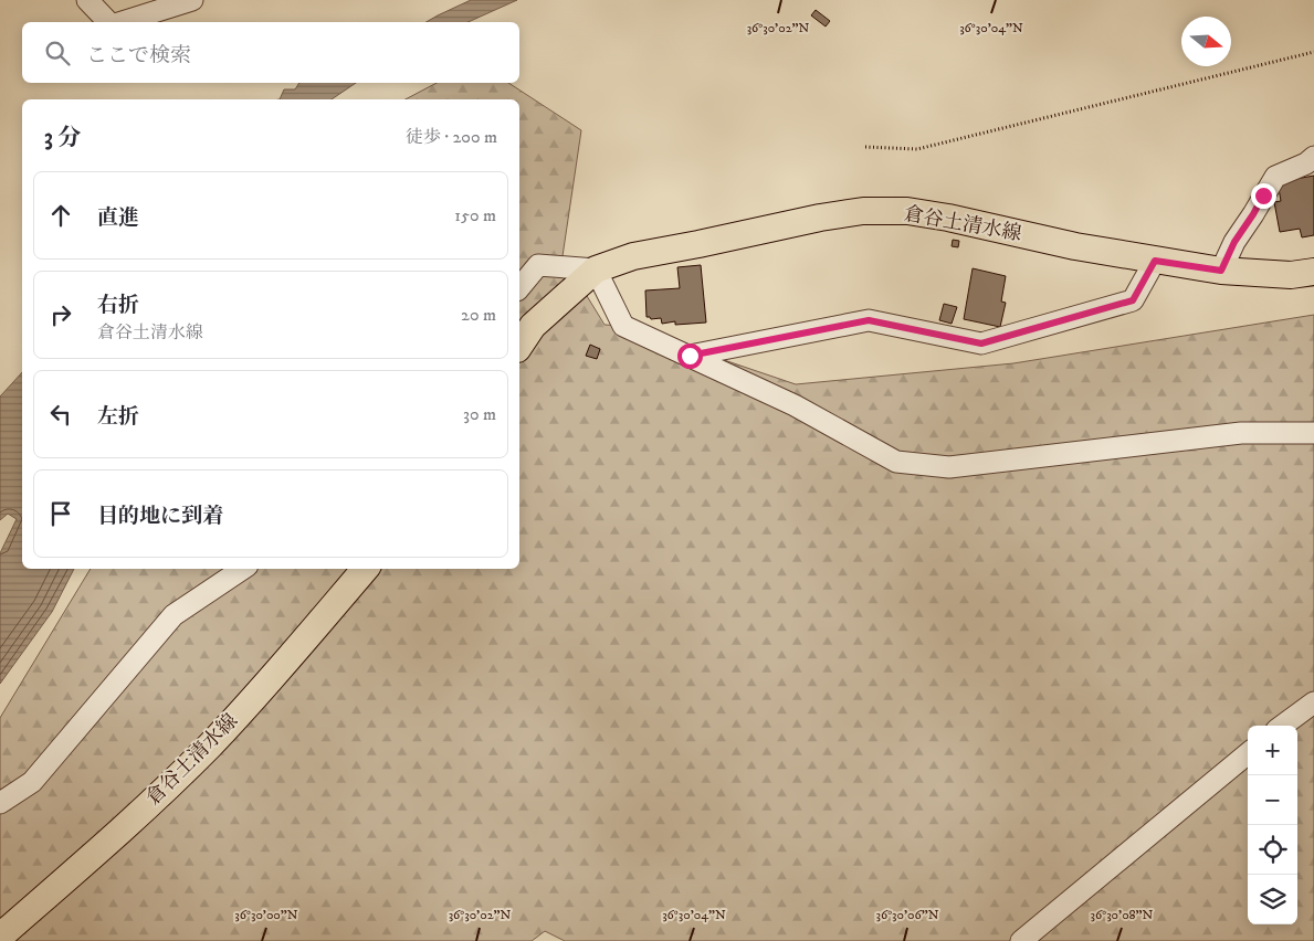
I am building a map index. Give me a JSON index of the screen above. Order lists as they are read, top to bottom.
{
  "streets": {
    "main road": ["倉谷土清水線"]
  },
  "north": "right",
  "page": {
    "search": "ここで検索",
    "heading": ["3 分", "徒歩 · 200 m"],
    "list": [
      ["直進", "150 m"],
      ["右折", "倉谷土清水線", "20 m"],
      ["左折", "30 m"],
      "目的地に到着"
    ],
    "map_buttons": ["+", "−"]
  },
  "coordinates": [
    "36°30'02\"N",
    "36°30'04\"N",
    "36°30'08\"N",
    "36°30'00\"N",
    "36°30'06\"N"
  ]
}
